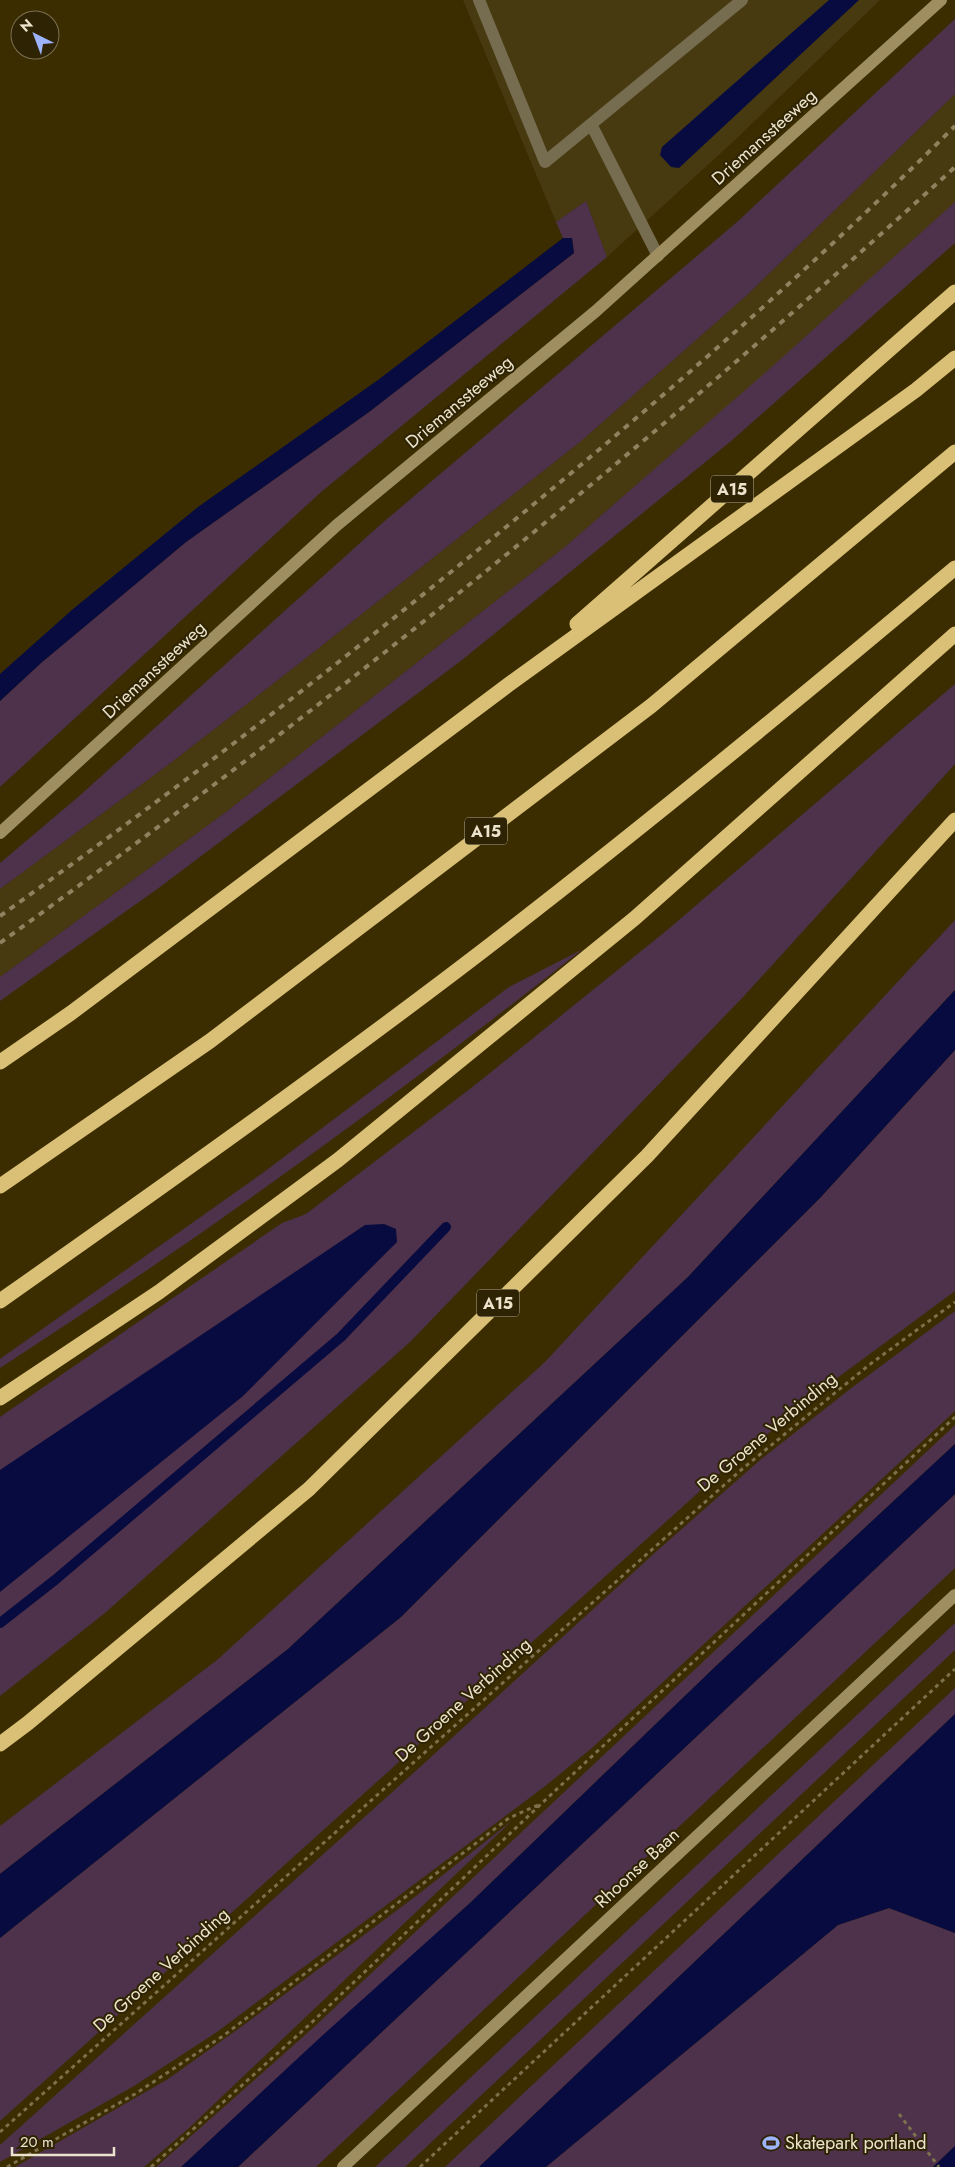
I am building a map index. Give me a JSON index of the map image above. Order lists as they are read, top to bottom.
{
  "streets": {
    "highway": ["A15"],
    "main road": ["Driemanssteeweg", "Rhoonse Baan"],
    "path": ["De Groene Verbinding"]
  },
  "places": {
    "sports": ["Skatepark portland"]
  },
  "scale_bar": "20 m",
  "north": "top left"
}
